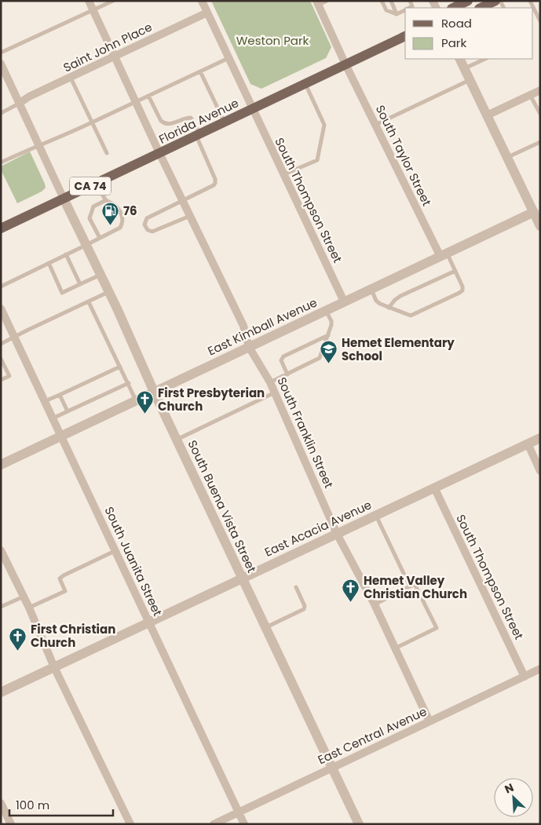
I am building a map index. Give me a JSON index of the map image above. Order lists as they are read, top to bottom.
{
  "streets": {
    "main road": ["Florida Avenue", "CA 74"],
    "street": [
      "Saint John Place",
      "South Taylor Street",
      "South Thompson Street",
      "East Kimball Avenue",
      "South Franklin Street",
      "South Buena Vista Street",
      "East Acacia Avenue",
      "South Juanita Street",
      "East Central Avenue"
    ]
  },
  "crossings": [
    ["Saint John Place", "South Thompson Street"],
    ["Saint John Place", "South Franklin Street"],
    ["Florida Avenue", "South Taylor Street"],
    ["Florida Avenue", "South Thompson Street"],
    ["Florida Avenue", "South Franklin Street"],
    ["Florida Avenue", "South Buena Vista Street"],
    ["South Taylor Street", "East Kimball Avenue"],
    ["South Thompson Street", "East Kimball Avenue"],
    ["South Thompson Street", "East Acacia Avenue"],
    ["South Thompson Street", "East Central Avenue"],
    ["East Kimball Avenue", "South Franklin Street"],
    ["East Kimball Avenue", "South Buena Vista Street"],
    ["East Kimball Avenue", "South Juanita Street"],
    ["South Franklin Street", "East Acacia Avenue"],
    ["South Franklin Street", "East Central Avenue"],
    ["South Buena Vista Street", "East Acacia Avenue"],
    ["South Buena Vista Street", "East Central Avenue"],
    ["East Acacia Avenue", "South Juanita Street"],
    ["South Juanita Street", "East Central Avenue"]
  ],
  "parks": ["Weston Park"],
  "places": {
    "fuel station": ["76"],
    "school or university": ["Hemet Elementary School"],
    "church": ["First Presbyterian Church", "Hemet Valley Christian Church", "First Christian Church"]
  },
  "legend": ["Road", "Park"],
  "scale_bar": "100 m",
  "north": "top left"
}
